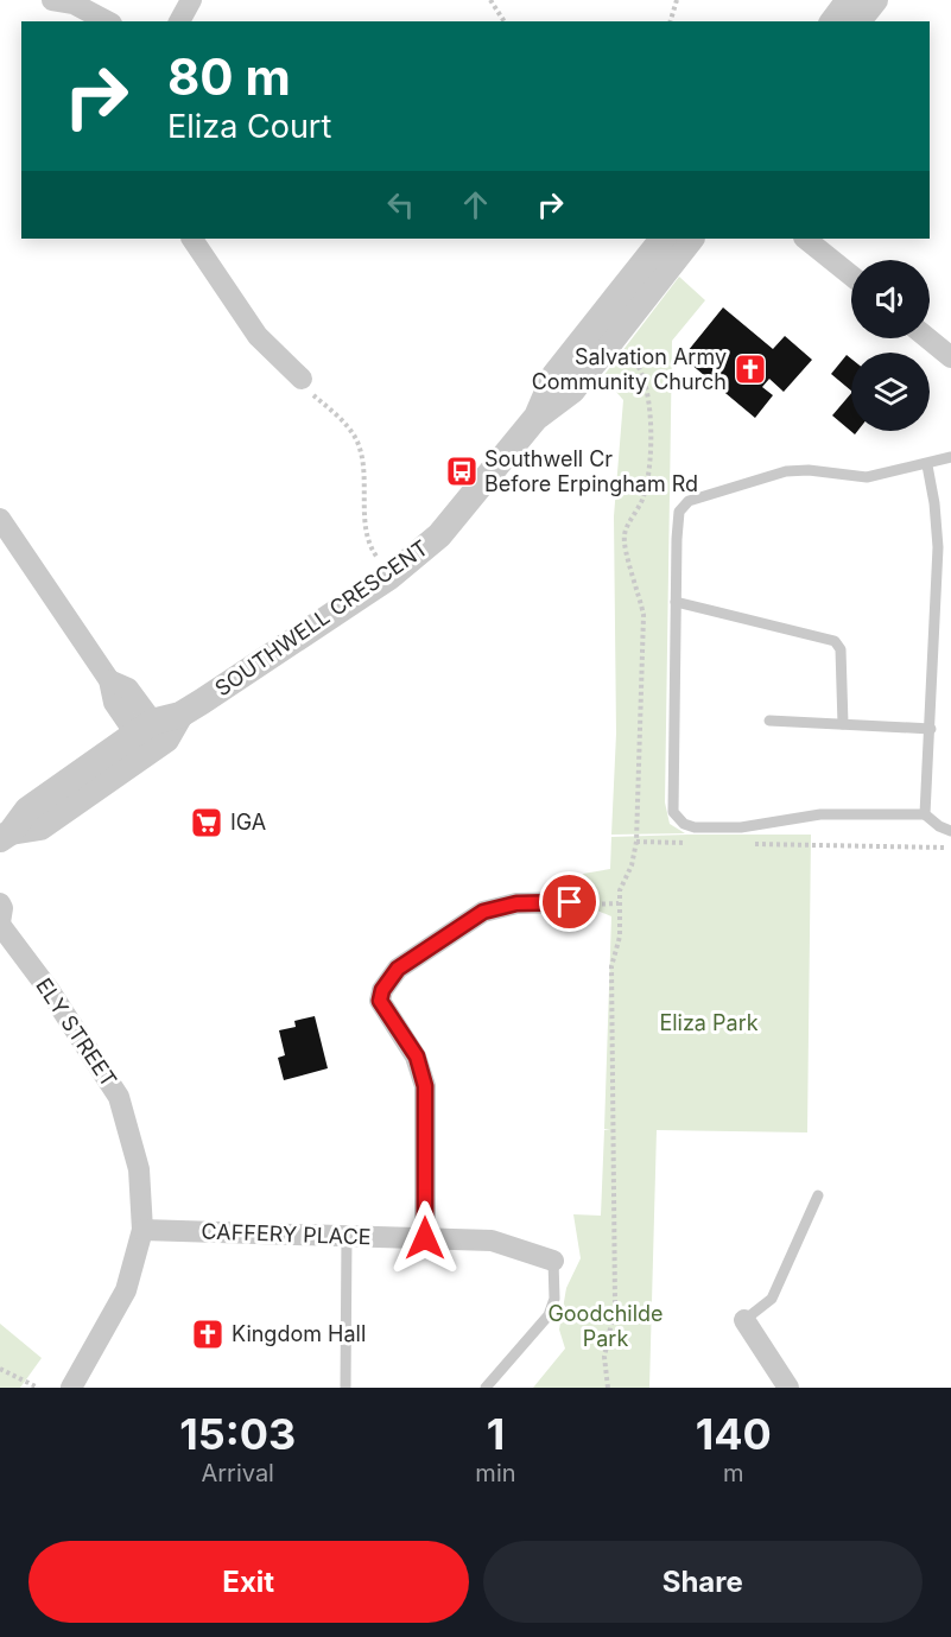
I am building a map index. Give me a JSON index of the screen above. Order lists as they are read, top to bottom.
{
  "streets": {
    "street": ["SOUTHWELL CRESCENT", "ELY STREET", "CAFFERY PLACE"]
  },
  "crossings": [
    ["ELY STREET", "CAFFERY PLACE"]
  ],
  "parks": ["Eliza Park", "Goodchilde Park"],
  "places": {
    "church": ["Salvation Army Community Church", "Kingdom Hall"],
    "bus stop": ["Southwell Cr Before Erpingham Rd"],
    "supermarket": ["IGA"]
  },
  "page": {
    "turn": ["80 m", "Eliza Court"],
    "eta": [
      "15:03",
      "Arrival",
      "1",
      "min",
      "140",
      "m"
    ],
    "buttons": ["Exit", "Share"]
  }
}
